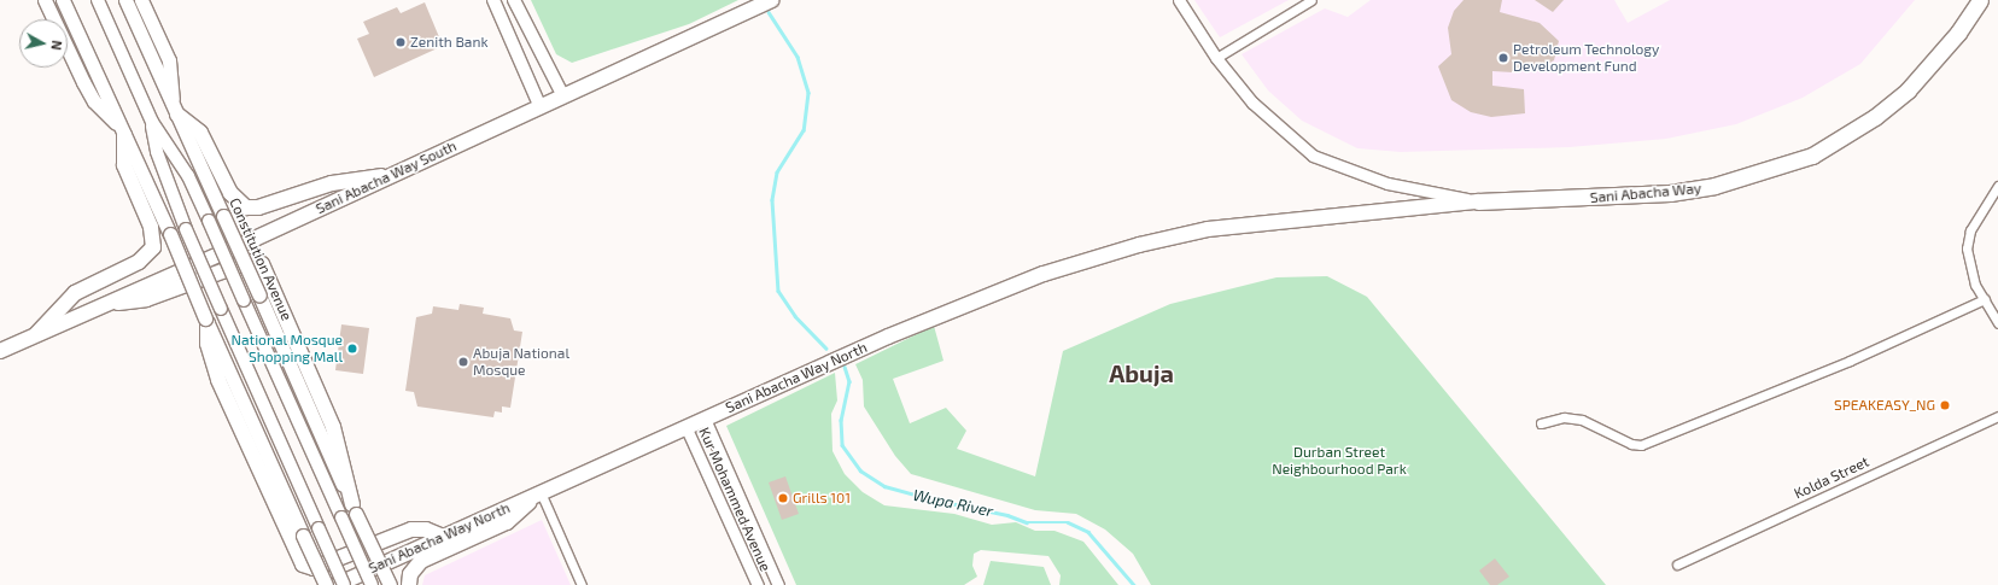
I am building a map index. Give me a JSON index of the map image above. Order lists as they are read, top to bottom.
{
  "streets": {
    "highway": ["Sani Abacha Way South", "Sani Abacha Way", "Sani Abacha Way North"],
    "main road": ["Constitution Avenue"],
    "street": ["Kolda Street", "Kur Mohammed Avenue"]
  },
  "crossings": [
    ["Sani Abacha Way", "Sani Abacha Way North"],
    ["Sani Abacha Way North", "Kur Mohammed Avenue"]
  ],
  "districts": ["Abuja"],
  "water": ["Wupa River"],
  "parks": ["Durban Street Neighbourhood Park"],
  "places": [
    "Zenith Bank",
    "Petroleum Technology Development Fund",
    "National Mosque Shopping Mall",
    "Abuja National Mosque",
    "SPEAKEASY_NG",
    "Grills 101"
  ],
  "north": "right"
}
